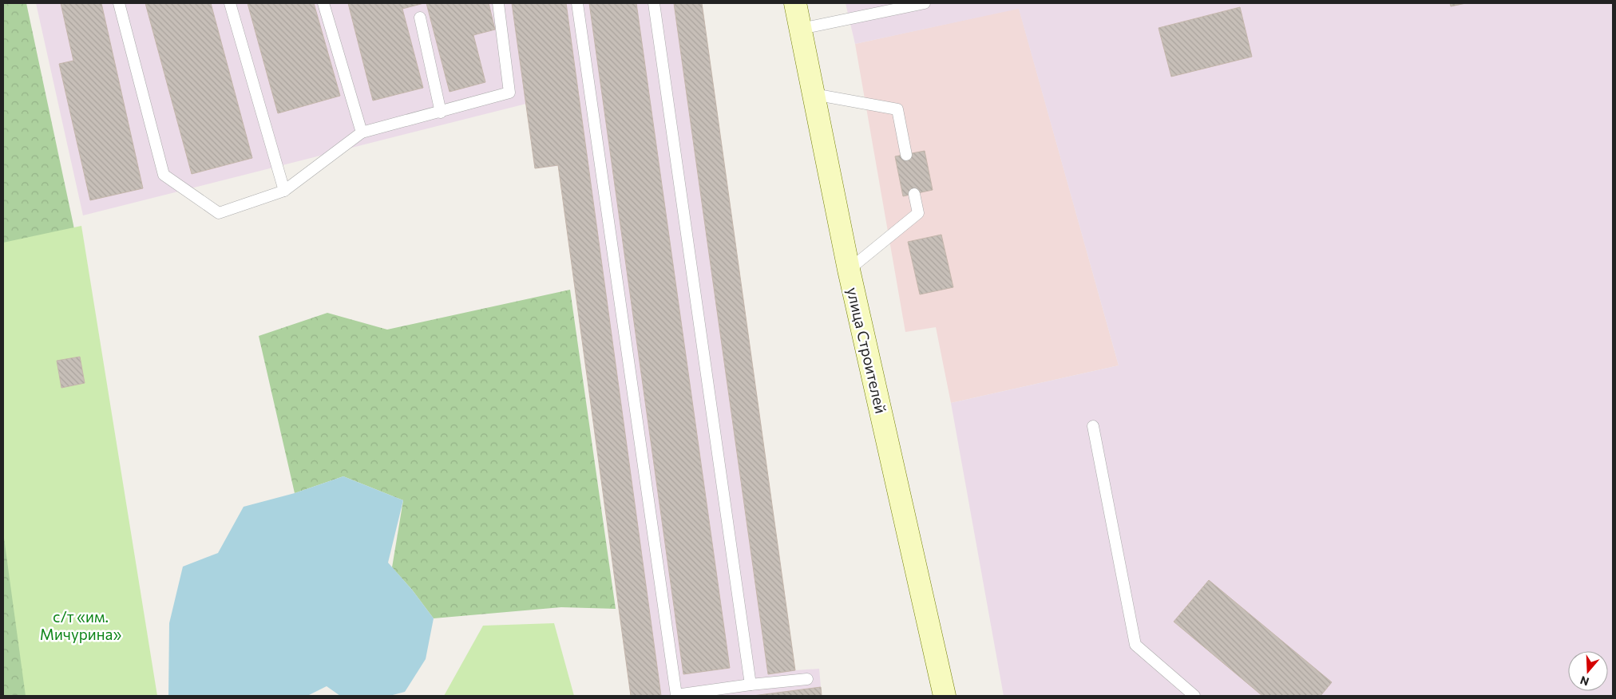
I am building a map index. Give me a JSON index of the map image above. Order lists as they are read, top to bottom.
{
  "streets": {
    "main road": ["улица Строителей"]
  },
  "parks": ["с/т «им. Мичурина»"],
  "north": "bottom"
}
